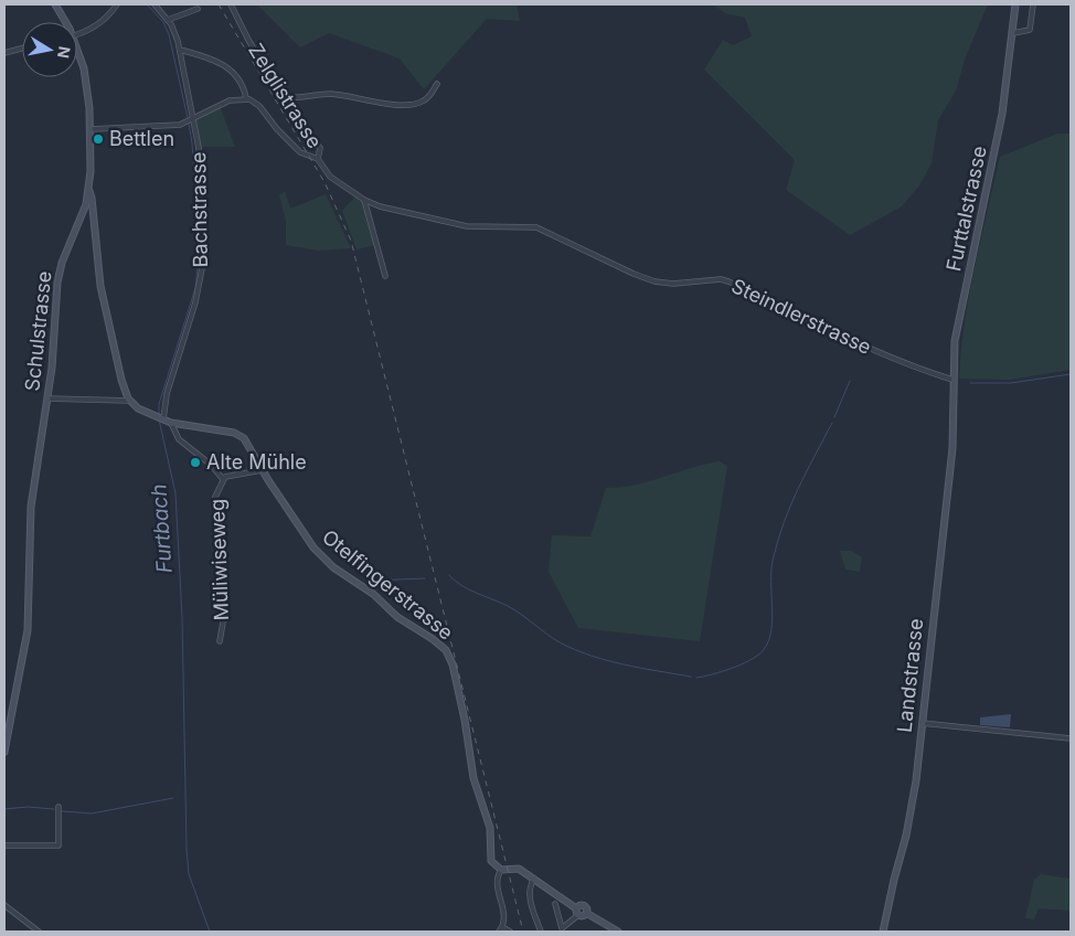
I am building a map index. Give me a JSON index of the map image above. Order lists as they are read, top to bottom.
{
  "streets": {
    "street": [
      "Zelglistrasse",
      "Furttalstrasse",
      "Bachstrasse",
      "Steindlerstrasse",
      "Schulstrasse",
      "Müliwiseweg",
      "Otelfingerstrasse",
      "Landstrasse"
    ]
  },
  "crossings": [
    ["Zelglistrasse", "Steindlerstrasse"],
    ["Furttalstrasse", "Steindlerstrasse"],
    ["Furttalstrasse", "Landstrasse"],
    ["Bachstrasse", "Otelfingerstrasse"],
    ["Müliwiseweg", "Otelfingerstrasse"]
  ],
  "water": ["Furtbach"],
  "places": ["Bettlen", "Alte Mühle"],
  "north": "right"
}
